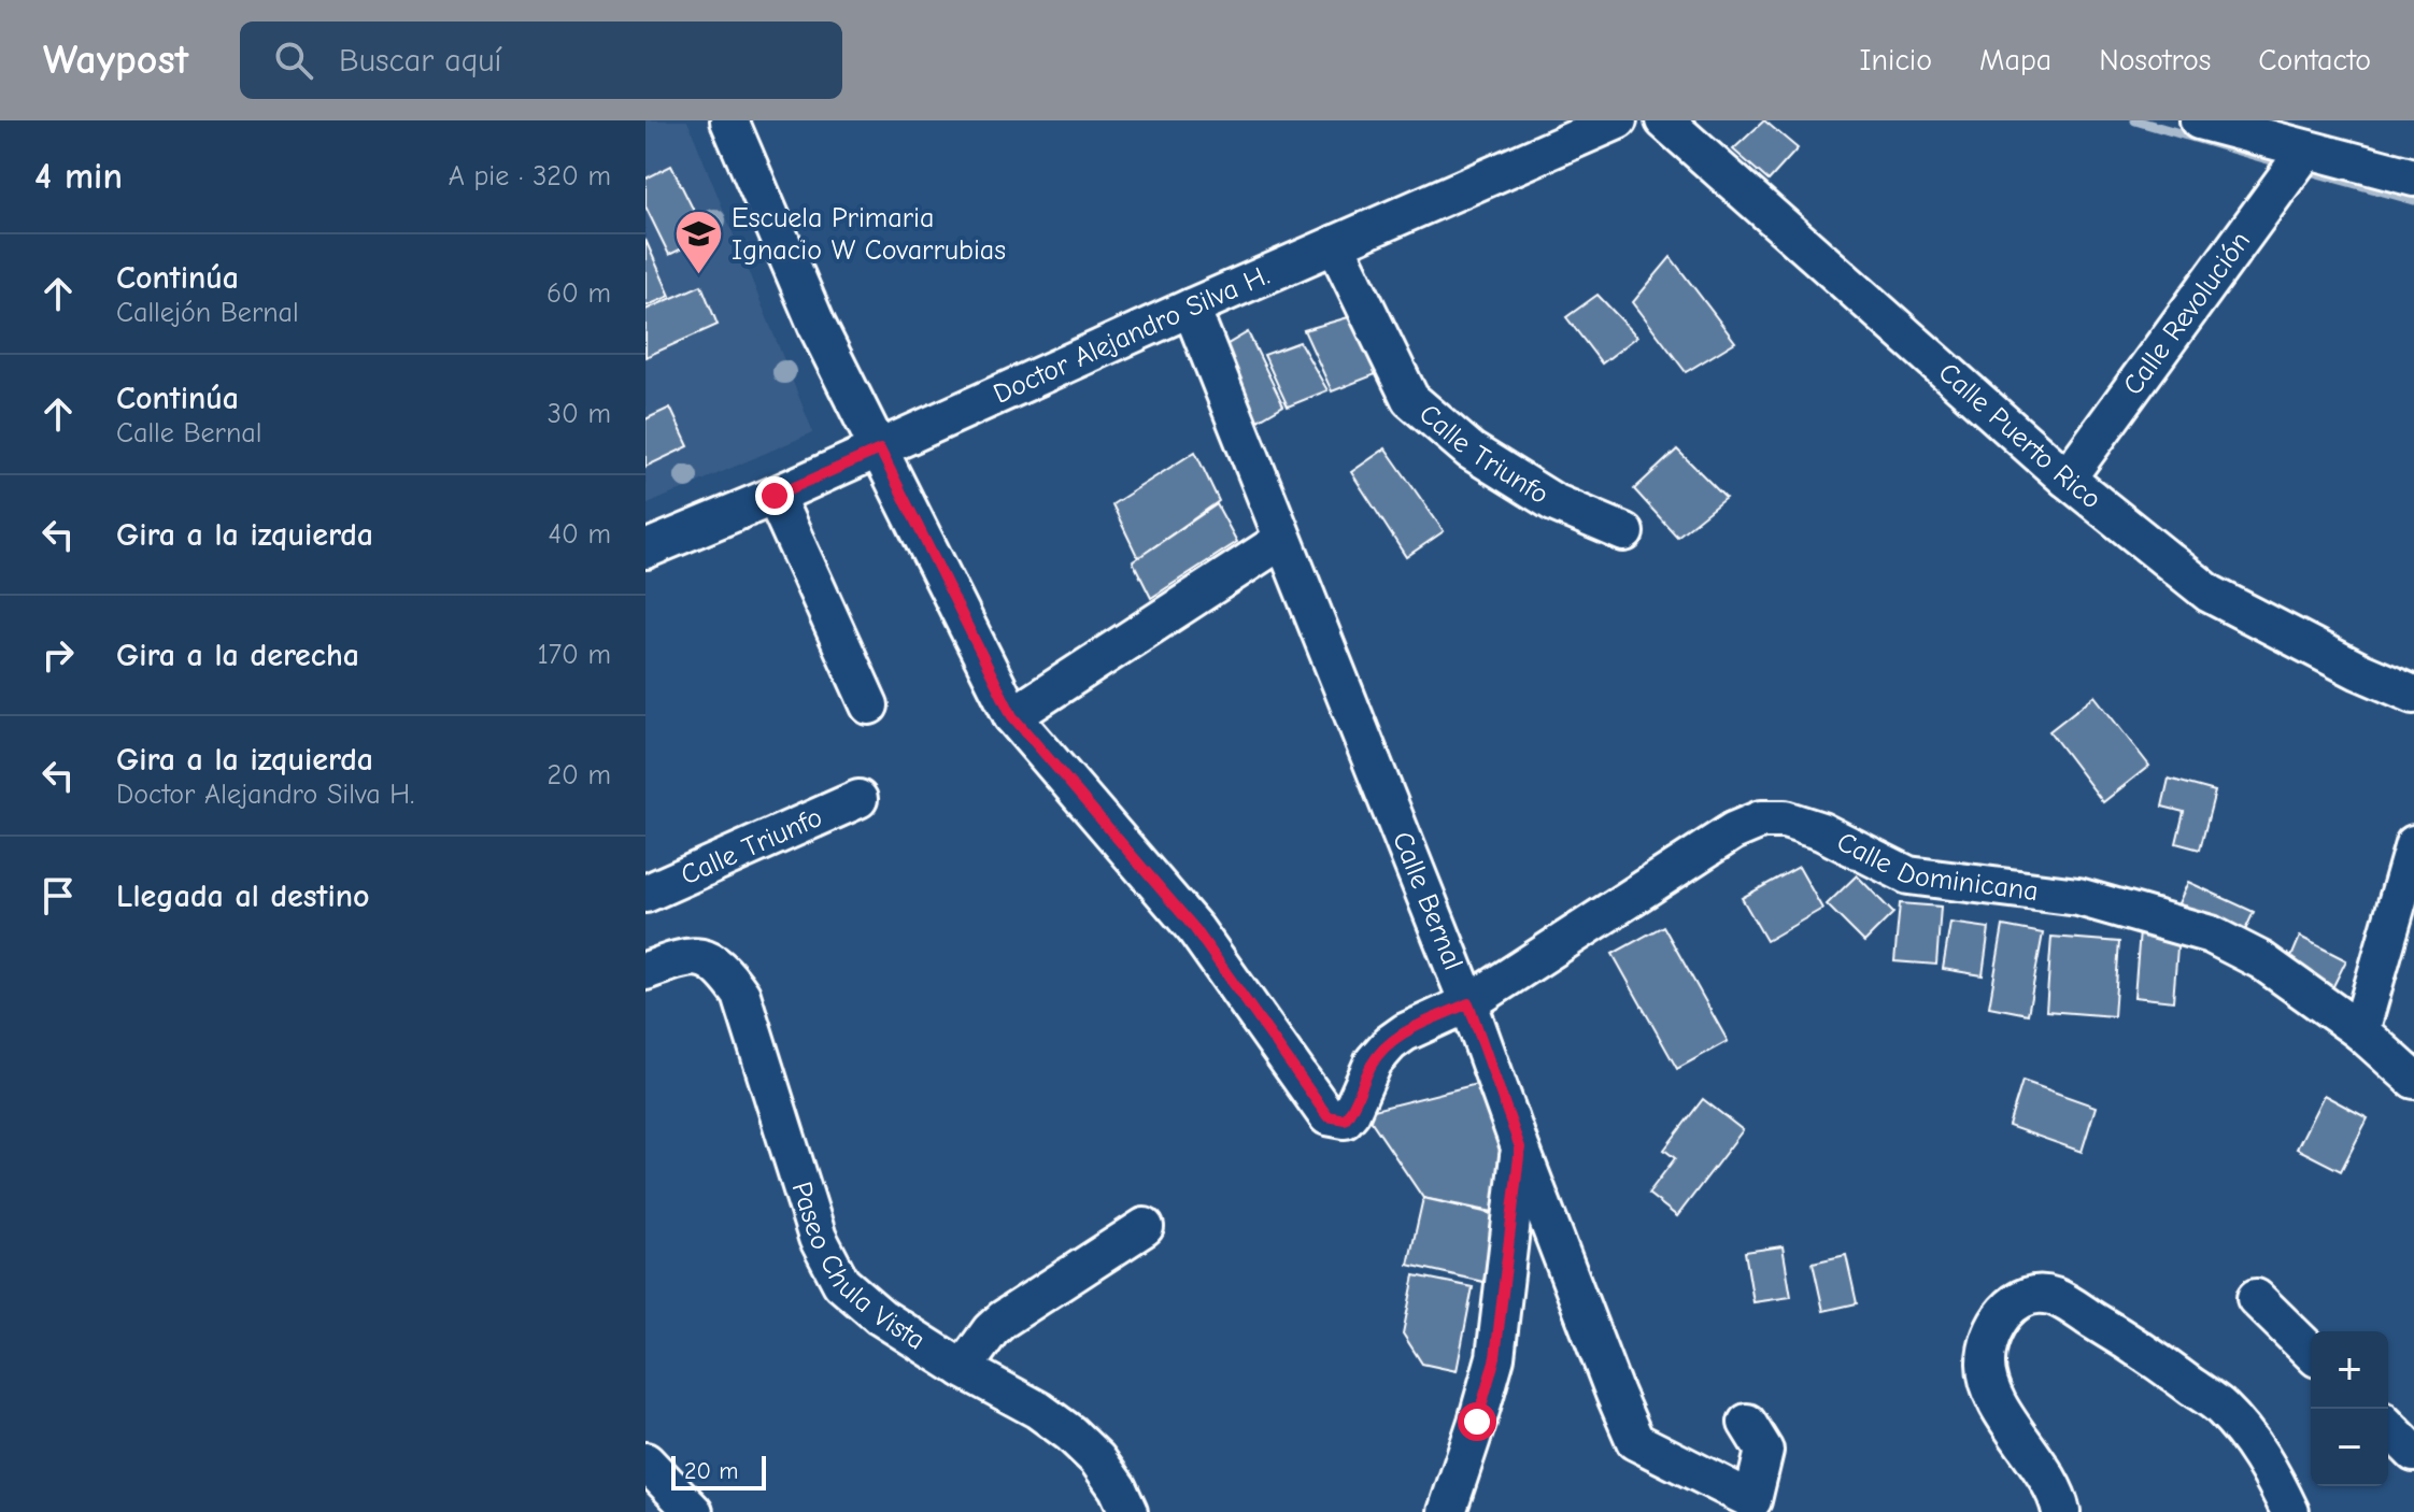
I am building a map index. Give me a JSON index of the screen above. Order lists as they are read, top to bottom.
{
  "streets": {
    "street": [
      "Calle Revolución",
      "Doctor Alejandro Silva H.",
      "Calle Puerto Rico",
      "Calle Triunfo",
      "Calle Dominicana",
      "Calle Bernal",
      "Paseo Chula Vista"
    ]
  },
  "crossings": [
    ["Calle Revolución", "Calle Puerto Rico"],
    ["Doctor Alejandro Silva H.", "Calle Triunfo"],
    ["Doctor Alejandro Silva H.", "Calle Bernal"],
    ["Calle Dominicana", "Calle Bernal"]
  ],
  "places": {
    "school or university": ["Escuela Primaria Ignacio W Covarrubias"]
  },
  "scale_bar": "20 m",
  "page": {
    "header": "Waypost",
    "search": "Buscar aquí",
    "nav": [
      "Inicio",
      "Mapa",
      "Nosotros",
      "Contacto"
    ],
    "heading": ["4 min", "A pie · 320 m"],
    "list": [
      ["Continúa", "Callejón Bernal", "60 m"],
      ["Continúa", "Calle Bernal", "30 m"],
      ["Gira a la izquierda", "40 m"],
      ["Gira a la derecha", "170 m"],
      ["Gira a la izquierda", "Doctor Alejandro Silva H.", "20 m"],
      "Llegada al destino"
    ],
    "map_buttons": ["+", "−"],
    "scale": "20 m"
  }
}
